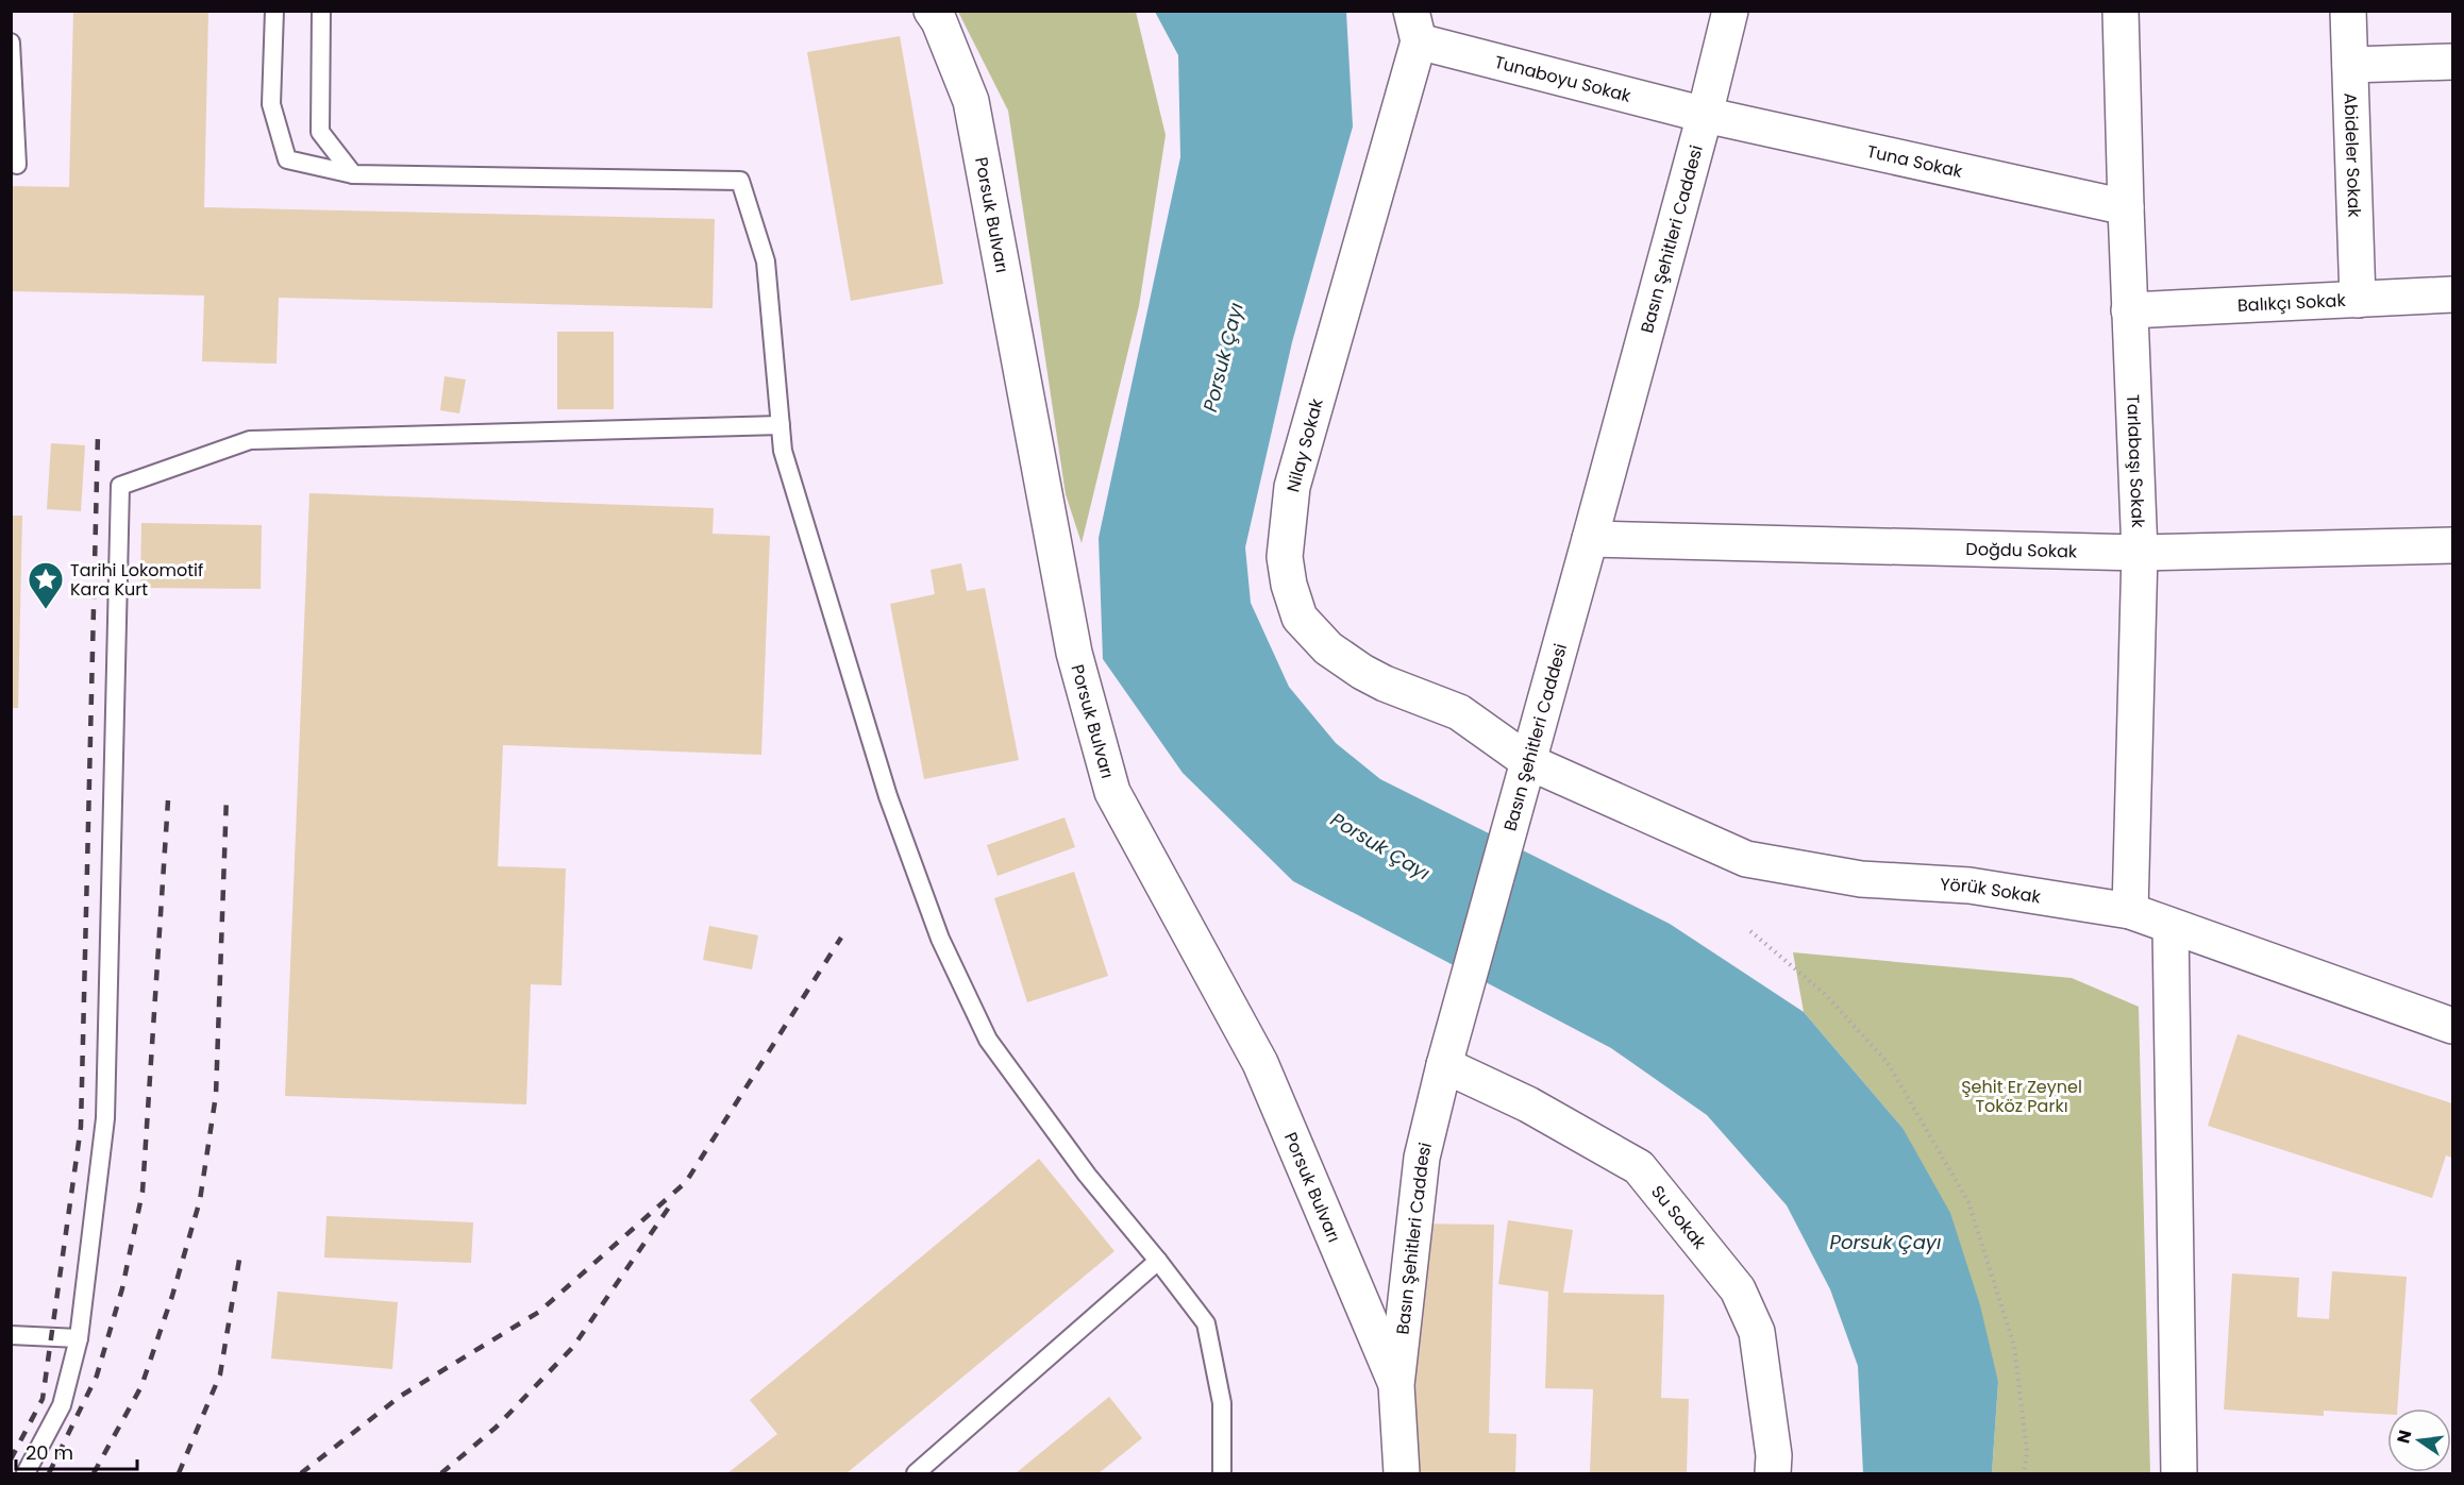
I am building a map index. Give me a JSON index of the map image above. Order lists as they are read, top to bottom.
{
  "streets": {
    "street": [
      "Tunaboyu Sokak",
      "Abideler Sokak",
      "Tuna Sokak",
      "Porsuk Bulvarı",
      "Basın Şehitleri Caddesi",
      "Balıkçı Sokak",
      "Nilay Sokak",
      "Tarlabaşı Sokak",
      "Doğdu Sokak",
      "Yörük Sokak",
      "Su Sokak"
    ]
  },
  "crossings": [
    ["Tunaboyu Sokak", "Tuna Sokak"],
    ["Tunaboyu Sokak", "Basın Şehitleri Caddesi"],
    ["Tunaboyu Sokak", "Nilay Sokak"],
    ["Abideler Sokak", "Balıkçı Sokak"],
    ["Tuna Sokak", "Basın Şehitleri Caddesi"],
    ["Tuna Sokak", "Tarlabaşı Sokak"],
    ["Porsuk Bulvarı", "Basın Şehitleri Caddesi"],
    ["Basın Şehitleri Caddesi", "Nilay Sokak"],
    ["Basın Şehitleri Caddesi", "Doğdu Sokak"],
    ["Basın Şehitleri Caddesi", "Yörük Sokak"],
    ["Basın Şehitleri Caddesi", "Su Sokak"],
    ["Balıkçı Sokak", "Tarlabaşı Sokak"],
    ["Nilay Sokak", "Yörük Sokak"],
    ["Tarlabaşı Sokak", "Doğdu Sokak"],
    ["Tarlabaşı Sokak", "Yörük Sokak"]
  ],
  "water": ["Porsuk Çayı"],
  "parks": ["Şehit Er Zeynel Toköz Parkı"],
  "places": {
    "place": ["Tarihi Lokomotif Kara Kurt"]
  },
  "scale_bar": "20 m",
  "north": "left"
}
